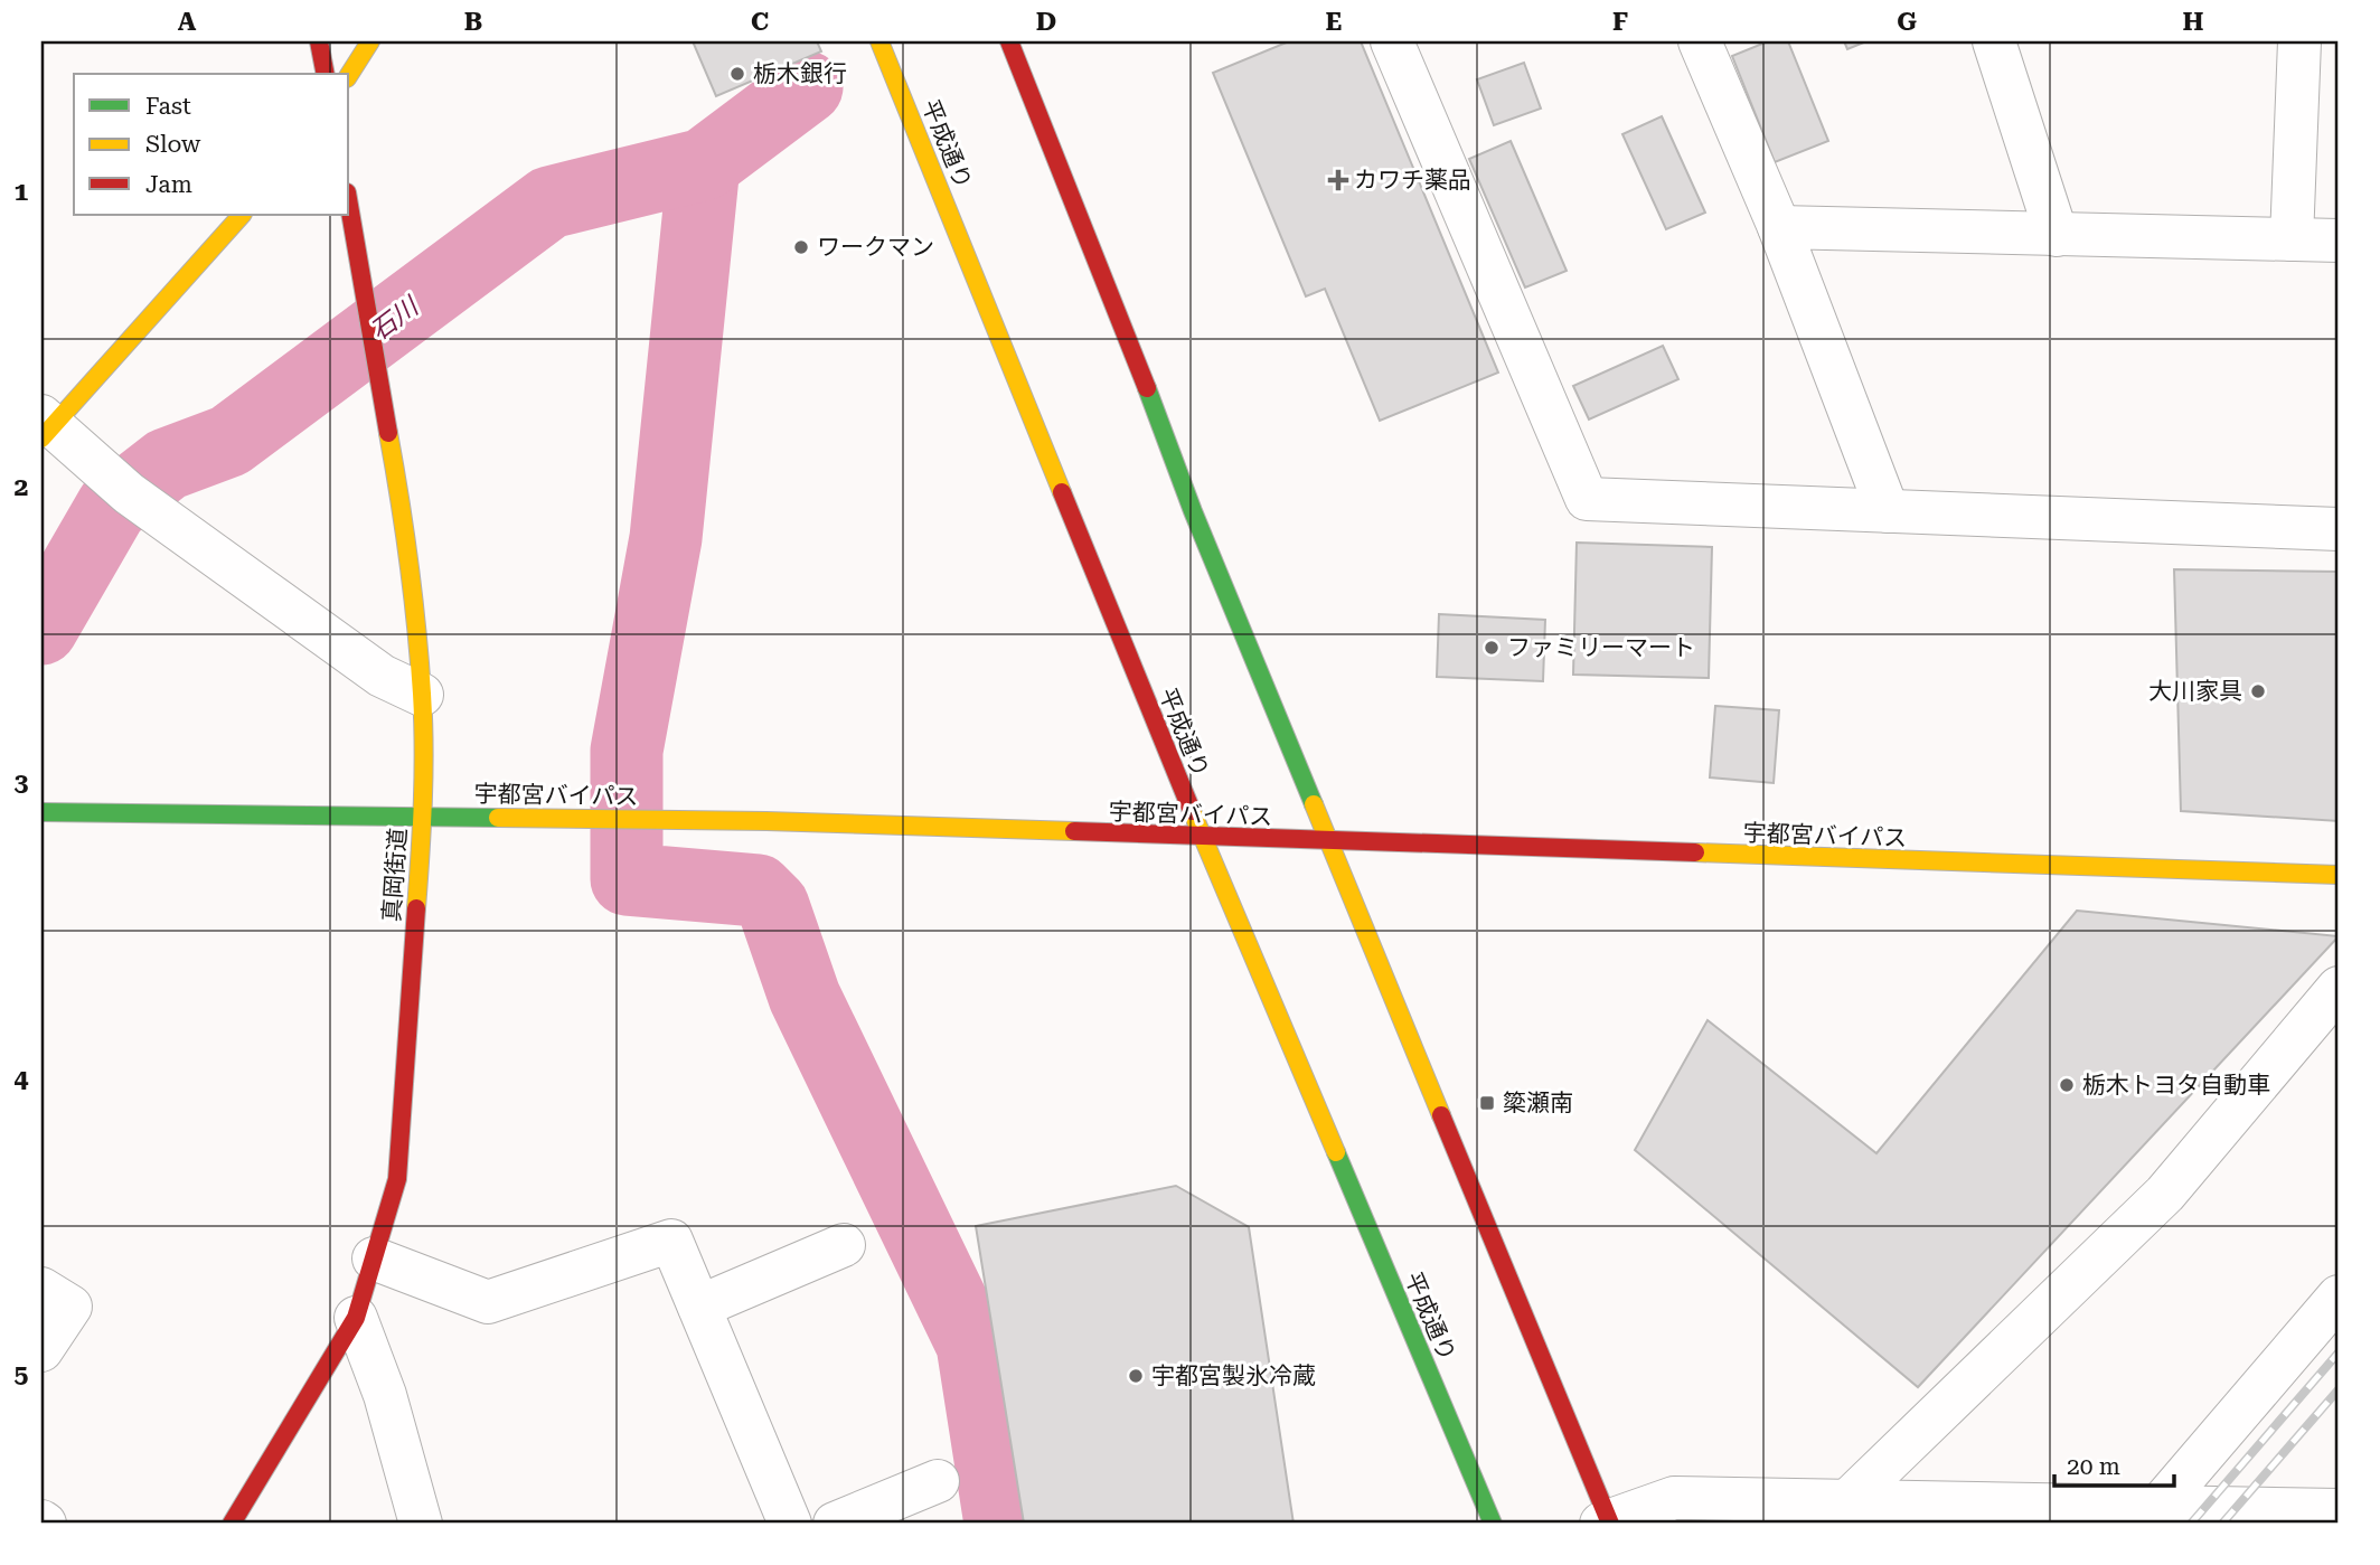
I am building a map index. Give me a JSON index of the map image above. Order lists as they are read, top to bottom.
{
  "streets": {
    "main road": ["平成通り", "宇都宮バイパス", "真岡街道"]
  },
  "crossings": [
    ["平成通り", "宇都宮バイパス"],
    ["宇都宮バイパス", "真岡街道"]
  ],
  "water": ["石川"],
  "places": {
    "other": [
      "栃木銀行",
      "ワークマン",
      "ファミリーマート",
      "大川家具",
      "栃木トヨタ自動車",
      "宇都宮製氷冷蔵"
    ],
    "health": ["カワチ薬品"],
    "transit": ["簗瀬南"]
  },
  "legend": ["Fast", "Slow", "Jam"],
  "scale_bar": "20 m",
  "grid": {
    "columns": [
      "A",
      "B",
      "C",
      "D",
      "E",
      "F",
      "G",
      "H"
    ],
    "rows": [
      "1",
      "2",
      "3",
      "4",
      "5"
    ]
  }
}
